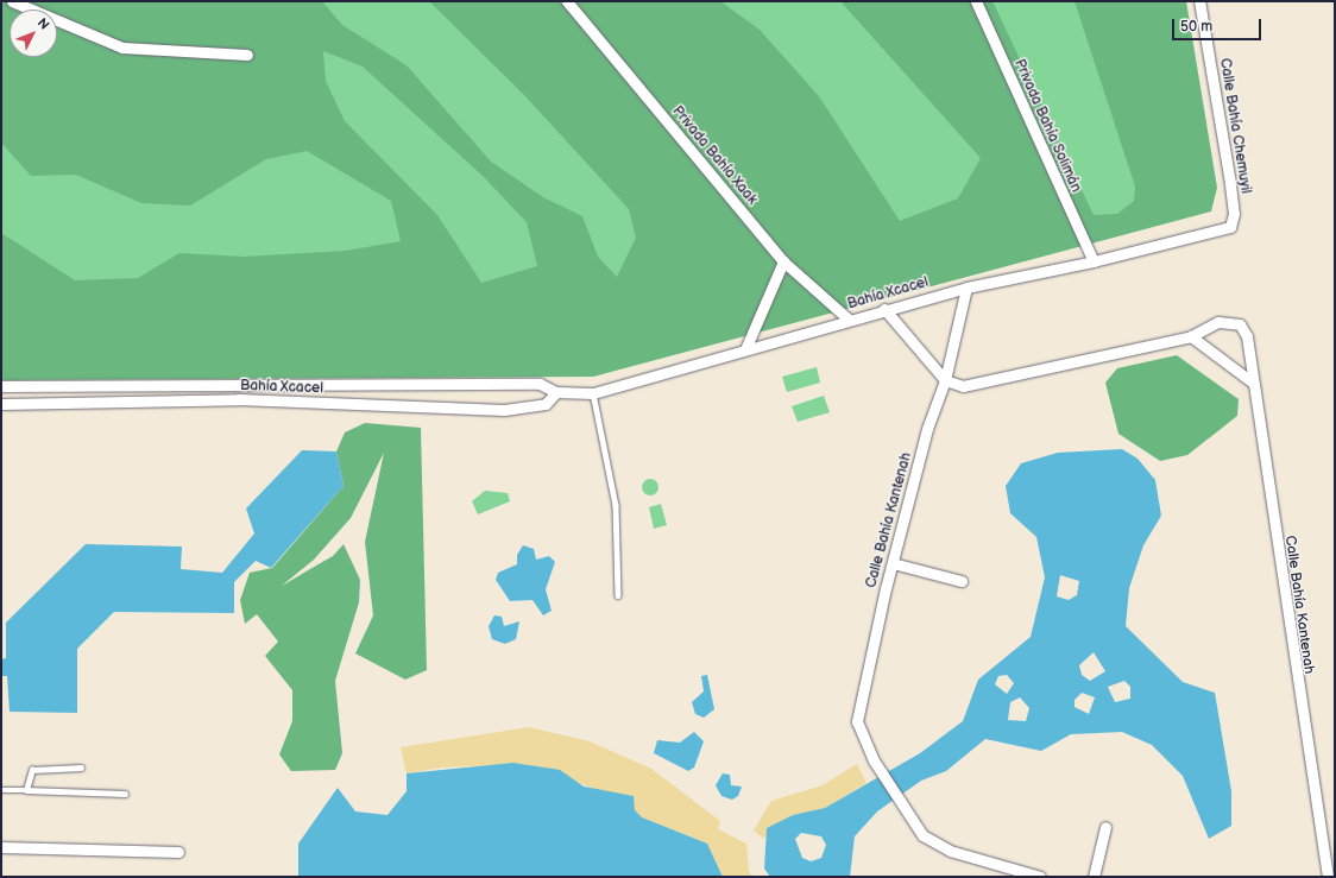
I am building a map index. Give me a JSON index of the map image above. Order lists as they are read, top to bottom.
{
  "streets": {
    "street": [
      "Privada Bahía Solimán",
      "Calle Bahía Chemuyil",
      "Privada Bahía Xaak",
      "Bahía Xcacel",
      "Calle Bahía Kantenah"
    ]
  },
  "crossings": [
    ["Privada Bahía Solimán", "Bahía Xcacel"],
    ["Calle Bahía Chemuyil", "Bahía Xcacel"],
    ["Privada Bahía Xaak", "Bahía Xcacel"],
    ["Bahía Xcacel", "Calle Bahía Kantenah"]
  ],
  "scale_bar": "50 m",
  "north": "top right"
}
